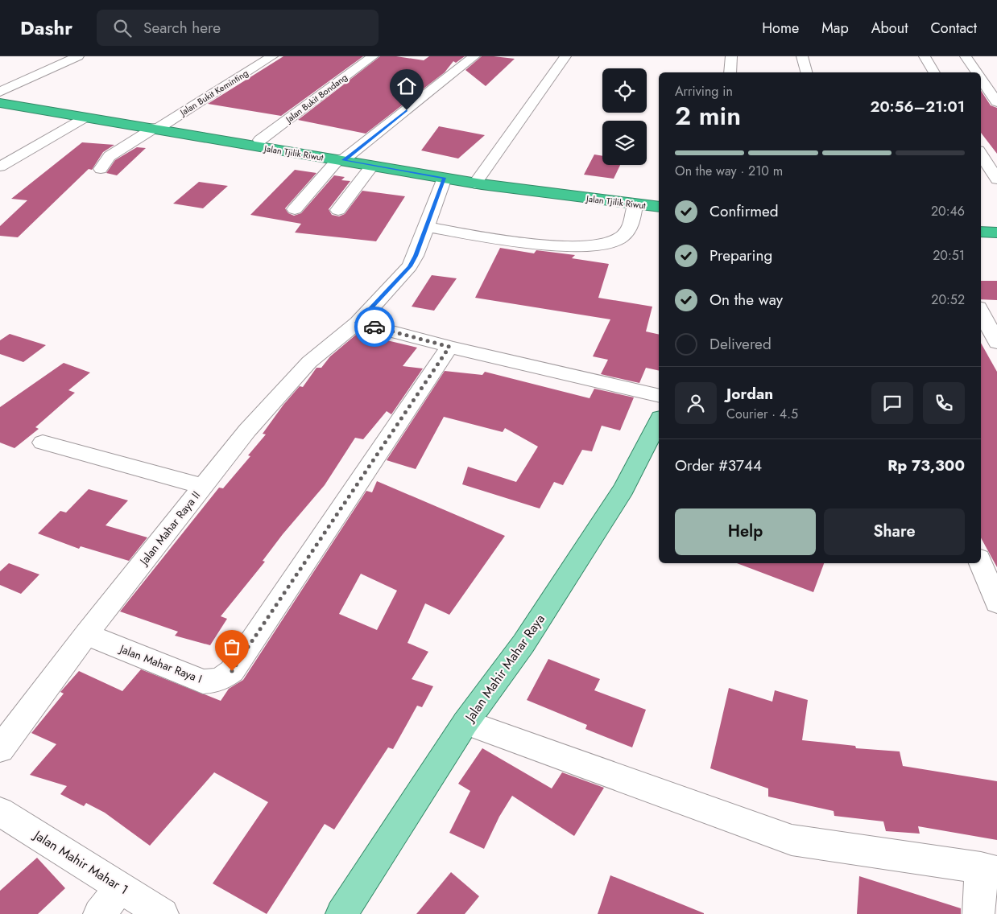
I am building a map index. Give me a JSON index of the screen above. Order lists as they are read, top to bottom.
{
  "streets": {
    "highway": ["Jalan Tjilik Riwut"],
    "main road": ["Jalan Mahir Mahar Raya"],
    "street": [
      "Jalan Bukit Keminting",
      "Jalan Bukit Bondang",
      "Jalan Mahar Raya II",
      "Jalan Mahar Raya I",
      "Jalan Mahir Mahar 1"
    ]
  },
  "crossings": [
    ["Jalan Bukit Keminting", "Jalan Tjilik Riwut"],
    ["Jalan Tjilik Riwut", "Jalan Mahar Raya II"],
    ["Jalan Mahar Raya II", "Jalan Mahar Raya I"]
  ],
  "page": {
    "header": "Dashr",
    "search": "Search here",
    "nav": [
      "Home",
      "Map",
      "About",
      "Contact"
    ],
    "heading": ["2 min", "Arriving in", "20:56–21:01"],
    "panel": [
      "Jordan",
      "Courier · 4.5",
      "Order #3744",
      "Rp 73,300"
    ],
    "bar": "On the way · 210 m",
    "list": [
      ["Confirmed", "20:46"],
      ["Preparing", "20:51"],
      ["On the way", "20:52"],
      "Delivered"
    ],
    "buttons": ["Help", "Share"]
  }
}
